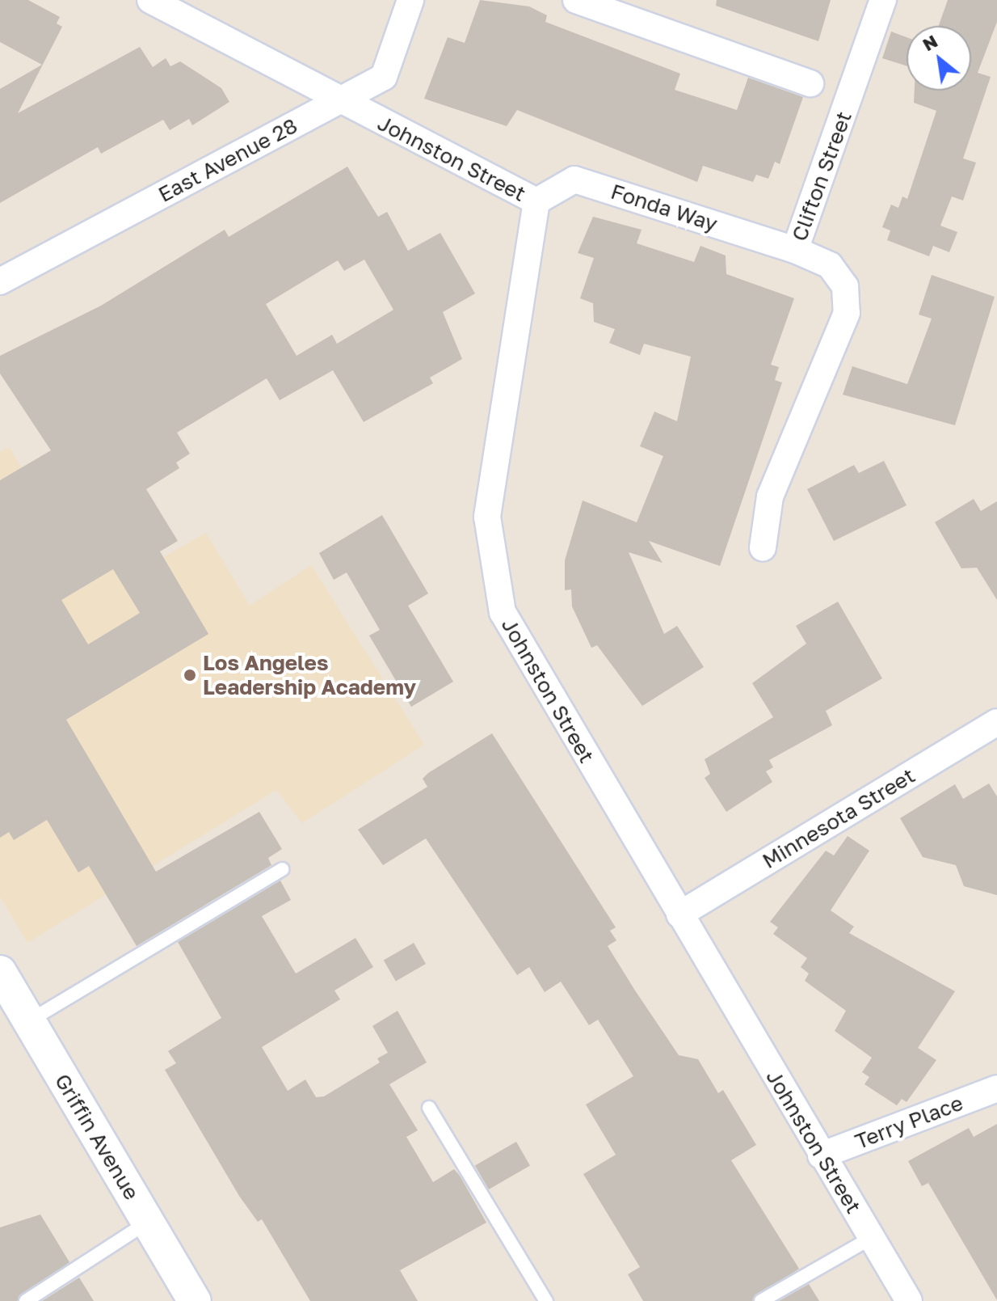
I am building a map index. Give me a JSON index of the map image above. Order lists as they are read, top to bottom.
{
  "streets": {
    "street": [
      "Johnston Street",
      "East Avenue 28",
      "Clifton Street",
      "Fonda Way",
      "Minnesota Street",
      "Terry Place",
      "Griffin Avenue"
    ]
  },
  "crossings": [
    ["Johnston Street", "East Avenue 28"],
    ["Johnston Street", "Fonda Way"],
    ["Johnston Street", "Minnesota Street"],
    ["Johnston Street", "Terry Place"],
    ["Clifton Street", "Fonda Way"]
  ],
  "places": ["Los Angeles Leadership Academy"],
  "north": "top left"
}
